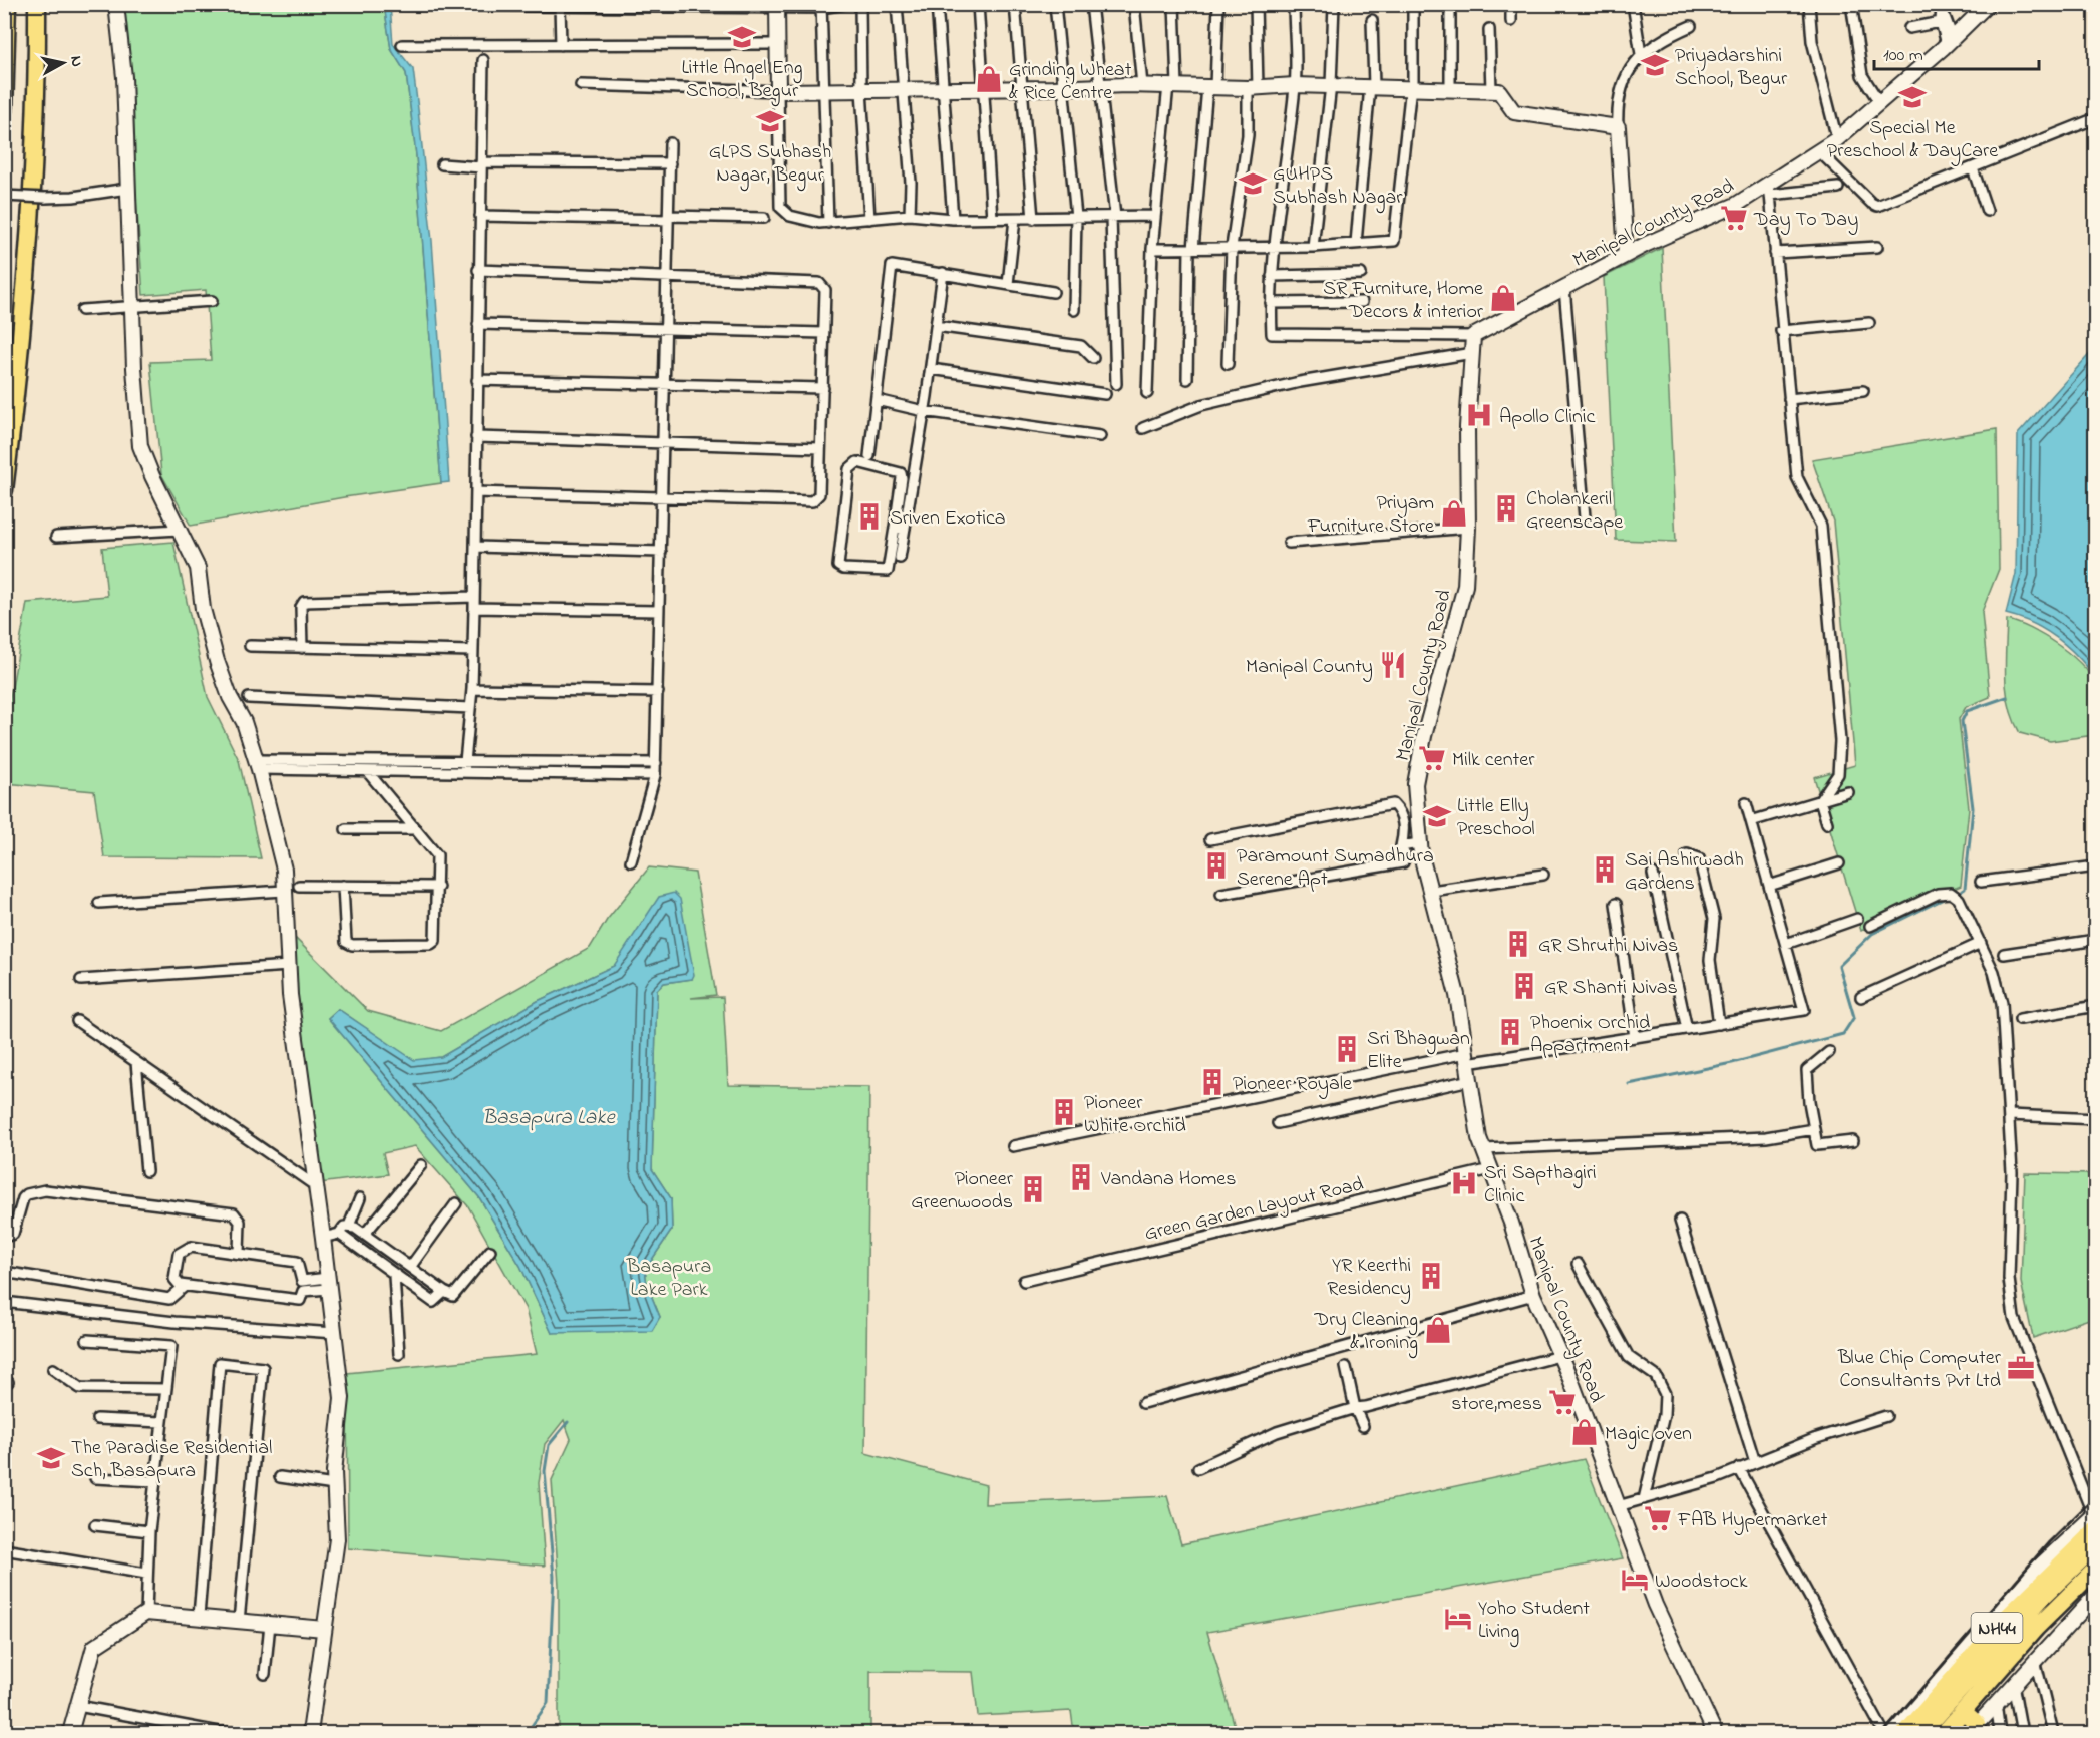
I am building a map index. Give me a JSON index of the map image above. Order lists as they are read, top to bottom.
{
  "streets": {
    "highway": ["NH44"],
    "street": ["Manipal County Road", "Green Garden Layout Road"]
  },
  "crossings": [
    ["Manipal County Road", "Green Garden Layout Road"]
  ],
  "water": ["Basapura Lake"],
  "parks": ["Basapura Lake Park"],
  "places": {
    "school or university": [
      "Little Angel Eng School, Begur",
      "Priyadarshini School, Begur",
      "Special Me Preschool & DayCare",
      "GLPS Subhash Nagar, Begur",
      "GUHPS Subhash Nagar",
      "Little Elly Preschool",
      "The Paradise Residential Sch, Basapura"
    ],
    "shop": [
      "Grinding Wheat & Rice Centre",
      "SR Furniture, Home Decors & interior",
      "Priyam Furniture Store",
      "Dry Cleaning & Ironing",
      "Magic oven"
    ],
    "supermarket": [
      "Day To Day",
      "Milk center",
      "store,mess",
      "FAB Hypermarket"
    ],
    "hospital": ["Apollo Clinic", "Sri Sapthagiri Clinic"],
    "building": [
      "Cholankeril Greenscape",
      "Sriven Exotica",
      "Paramount Sumadhura Serene Apt",
      "Sai Ashirwadh Gardens",
      "GR Shruthi Nivas",
      "GR Shanti Nivas",
      "Phoenix Orchid Appartment",
      "Sri Bhagwan Elite",
      "Pioneer Royale",
      "Pioneer White Orchid",
      "Vandana Homes",
      "Pioneer Greenwoods",
      "YR Keerthi Residency"
    ],
    "restaurant": ["Manipal County"],
    "office": ["Blue Chip Computer Consultants Pvt Ltd"],
    "hotel": ["Woodstock", "Yoho Student Living"]
  },
  "scale_bar": "100 m",
  "north": "right"
}
